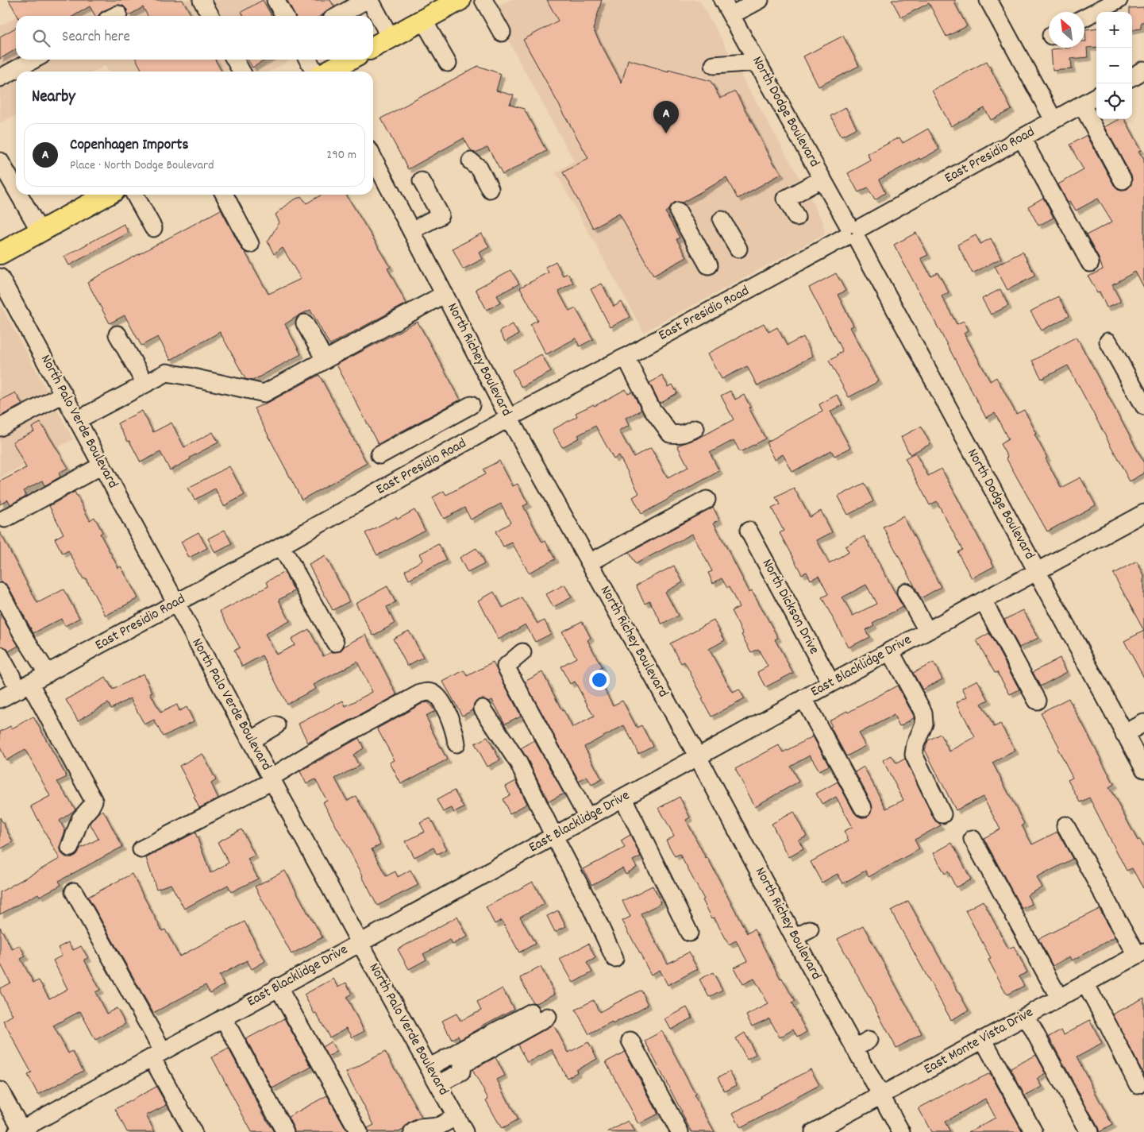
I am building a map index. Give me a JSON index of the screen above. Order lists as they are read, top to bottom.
{
  "streets": {
    "street": [
      "North Dodge Boulevard",
      "East Presidio Road",
      "North Richey Boulevard",
      "North Palo Verde Boulevard",
      "North Dickson Drive",
      "East Blacklidge Drive",
      "East Monte Vista Drive"
    ]
  },
  "crossings": [
    ["North Dodge Boulevard", "East Presidio Road"],
    ["North Dodge Boulevard", "East Blacklidge Drive"],
    ["East Presidio Road", "North Richey Boulevard"],
    ["East Presidio Road", "North Palo Verde Boulevard"],
    ["North Richey Boulevard", "East Blacklidge Drive"],
    ["North Richey Boulevard", "East Monte Vista Drive"],
    ["North Palo Verde Boulevard", "East Blacklidge Drive"],
    ["North Dickson Drive", "East Blacklidge Drive"]
  ],
  "north": "top left",
  "page": {
    "map_buttons": ["+", "−"],
    "search": "Search here",
    "heading": "Nearby",
    "pins": "A",
    "list": [
      {
        "mark": "A",
        "name": "Copenhagen Imports",
        "note": "Place · North Dodge Boulevard",
        "value": "290 m"
      }
    ]
  }
}
